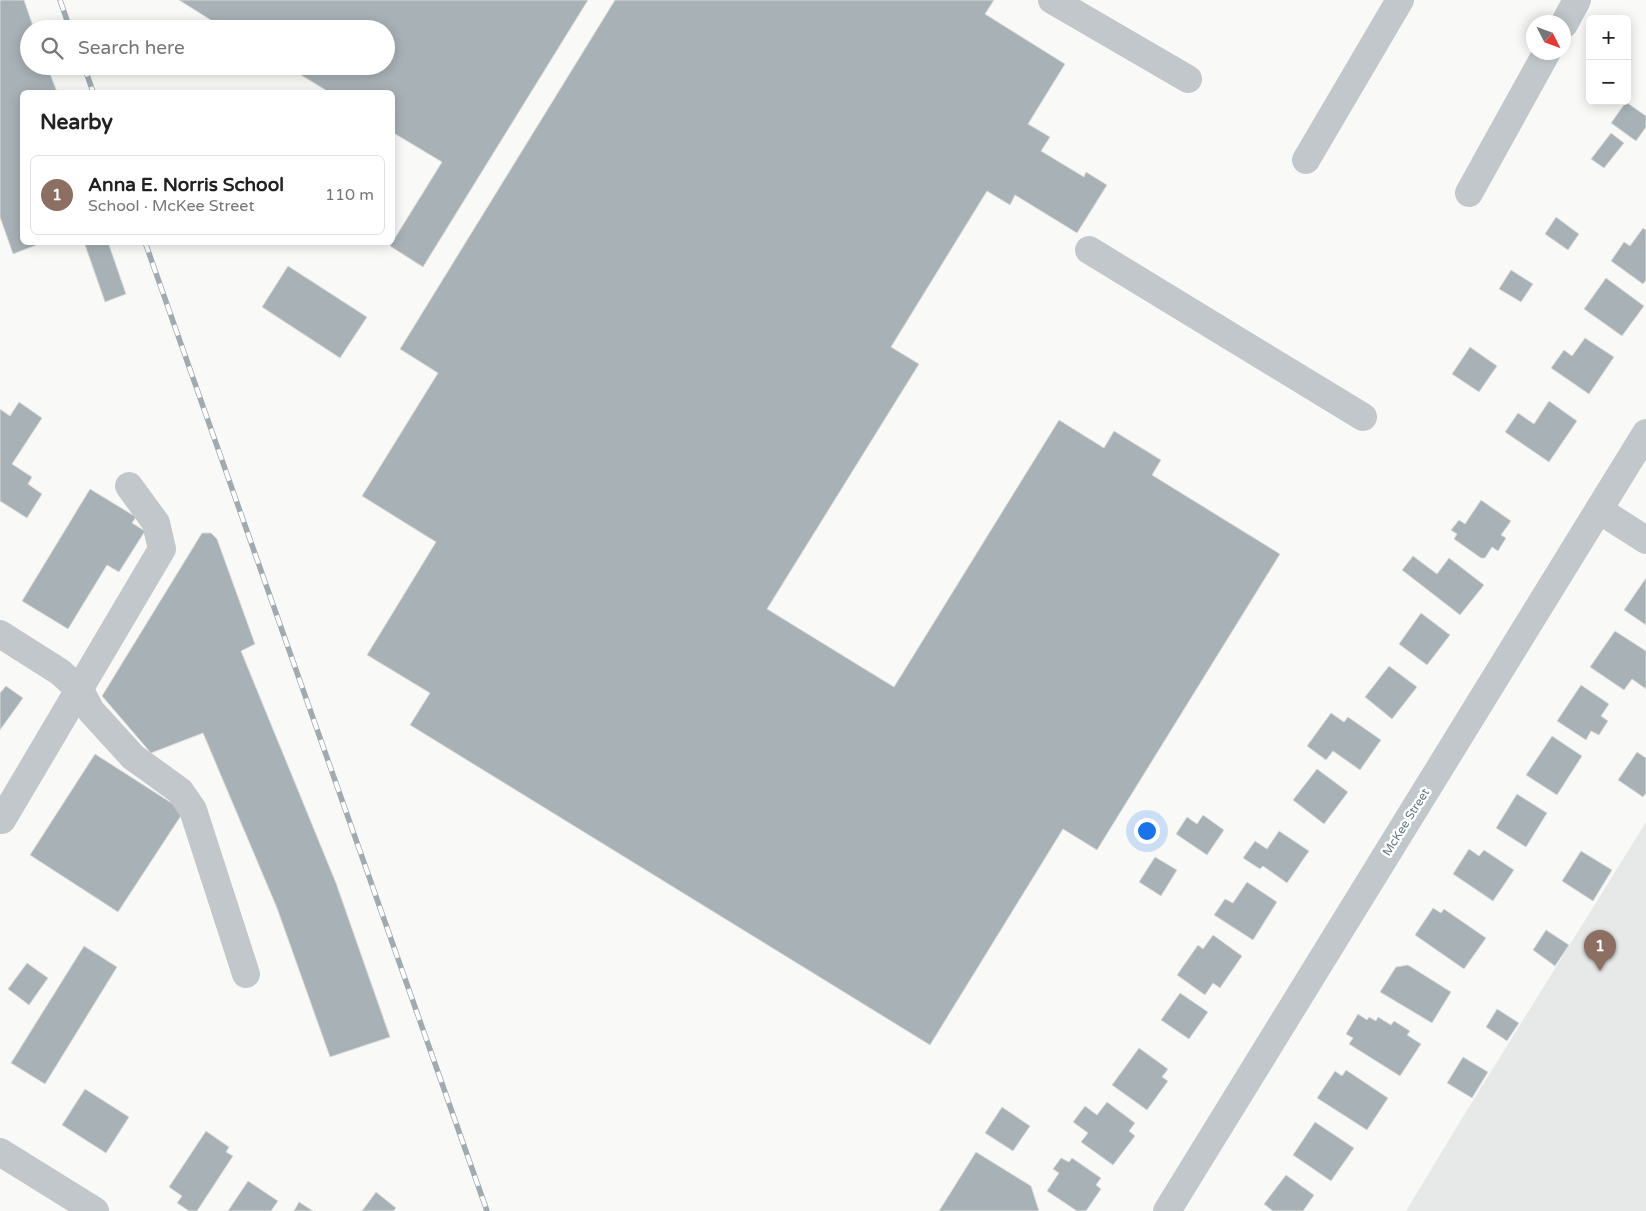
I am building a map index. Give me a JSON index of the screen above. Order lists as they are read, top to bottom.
{
  "streets": {
    "street": ["McKee Street"]
  },
  "north": "bottom right",
  "page": {
    "map_buttons": ["+", "−"],
    "search": "Search here",
    "heading": "Nearby",
    "list": [
      {
        "mark": "1",
        "name": "Anna E. Norris School",
        "note": "School · McKee Street",
        "value": "110 m"
      }
    ],
    "pins": "1"
  }
}
